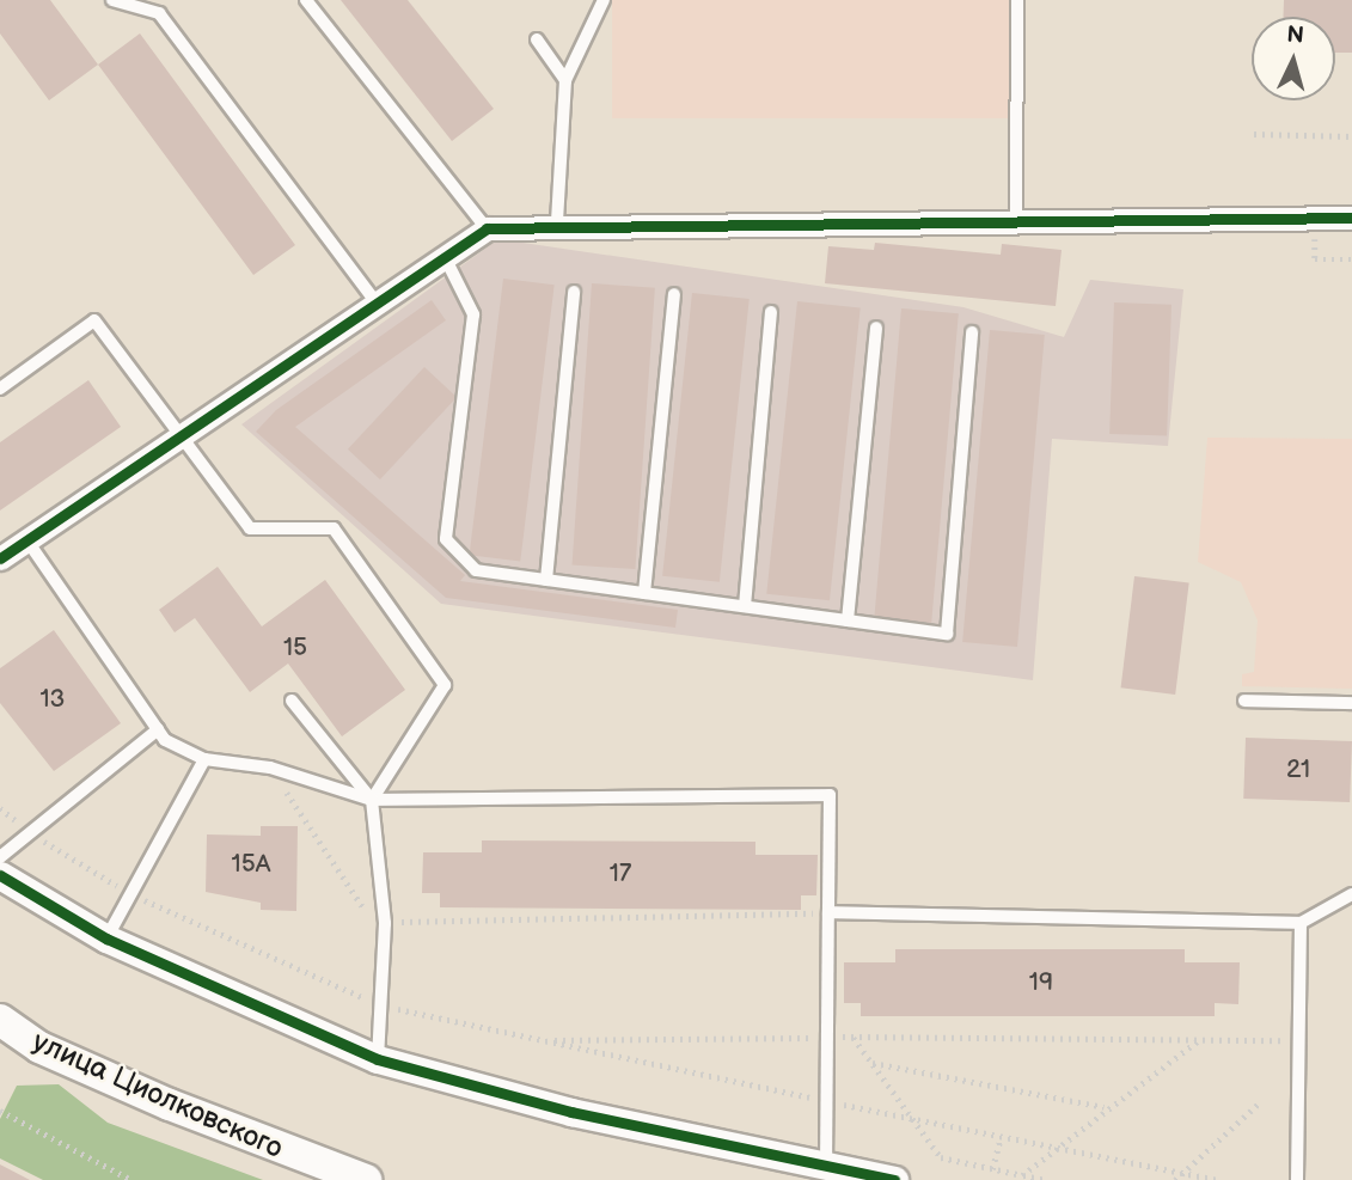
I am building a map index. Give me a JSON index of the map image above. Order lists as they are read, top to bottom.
{
  "streets": {
    "main road": ["улица Циолковского"]
  },
  "house_numbers": [
    "15",
    "13",
    "21",
    "15А",
    "17",
    "19"
  ],
  "north": "top"
}
